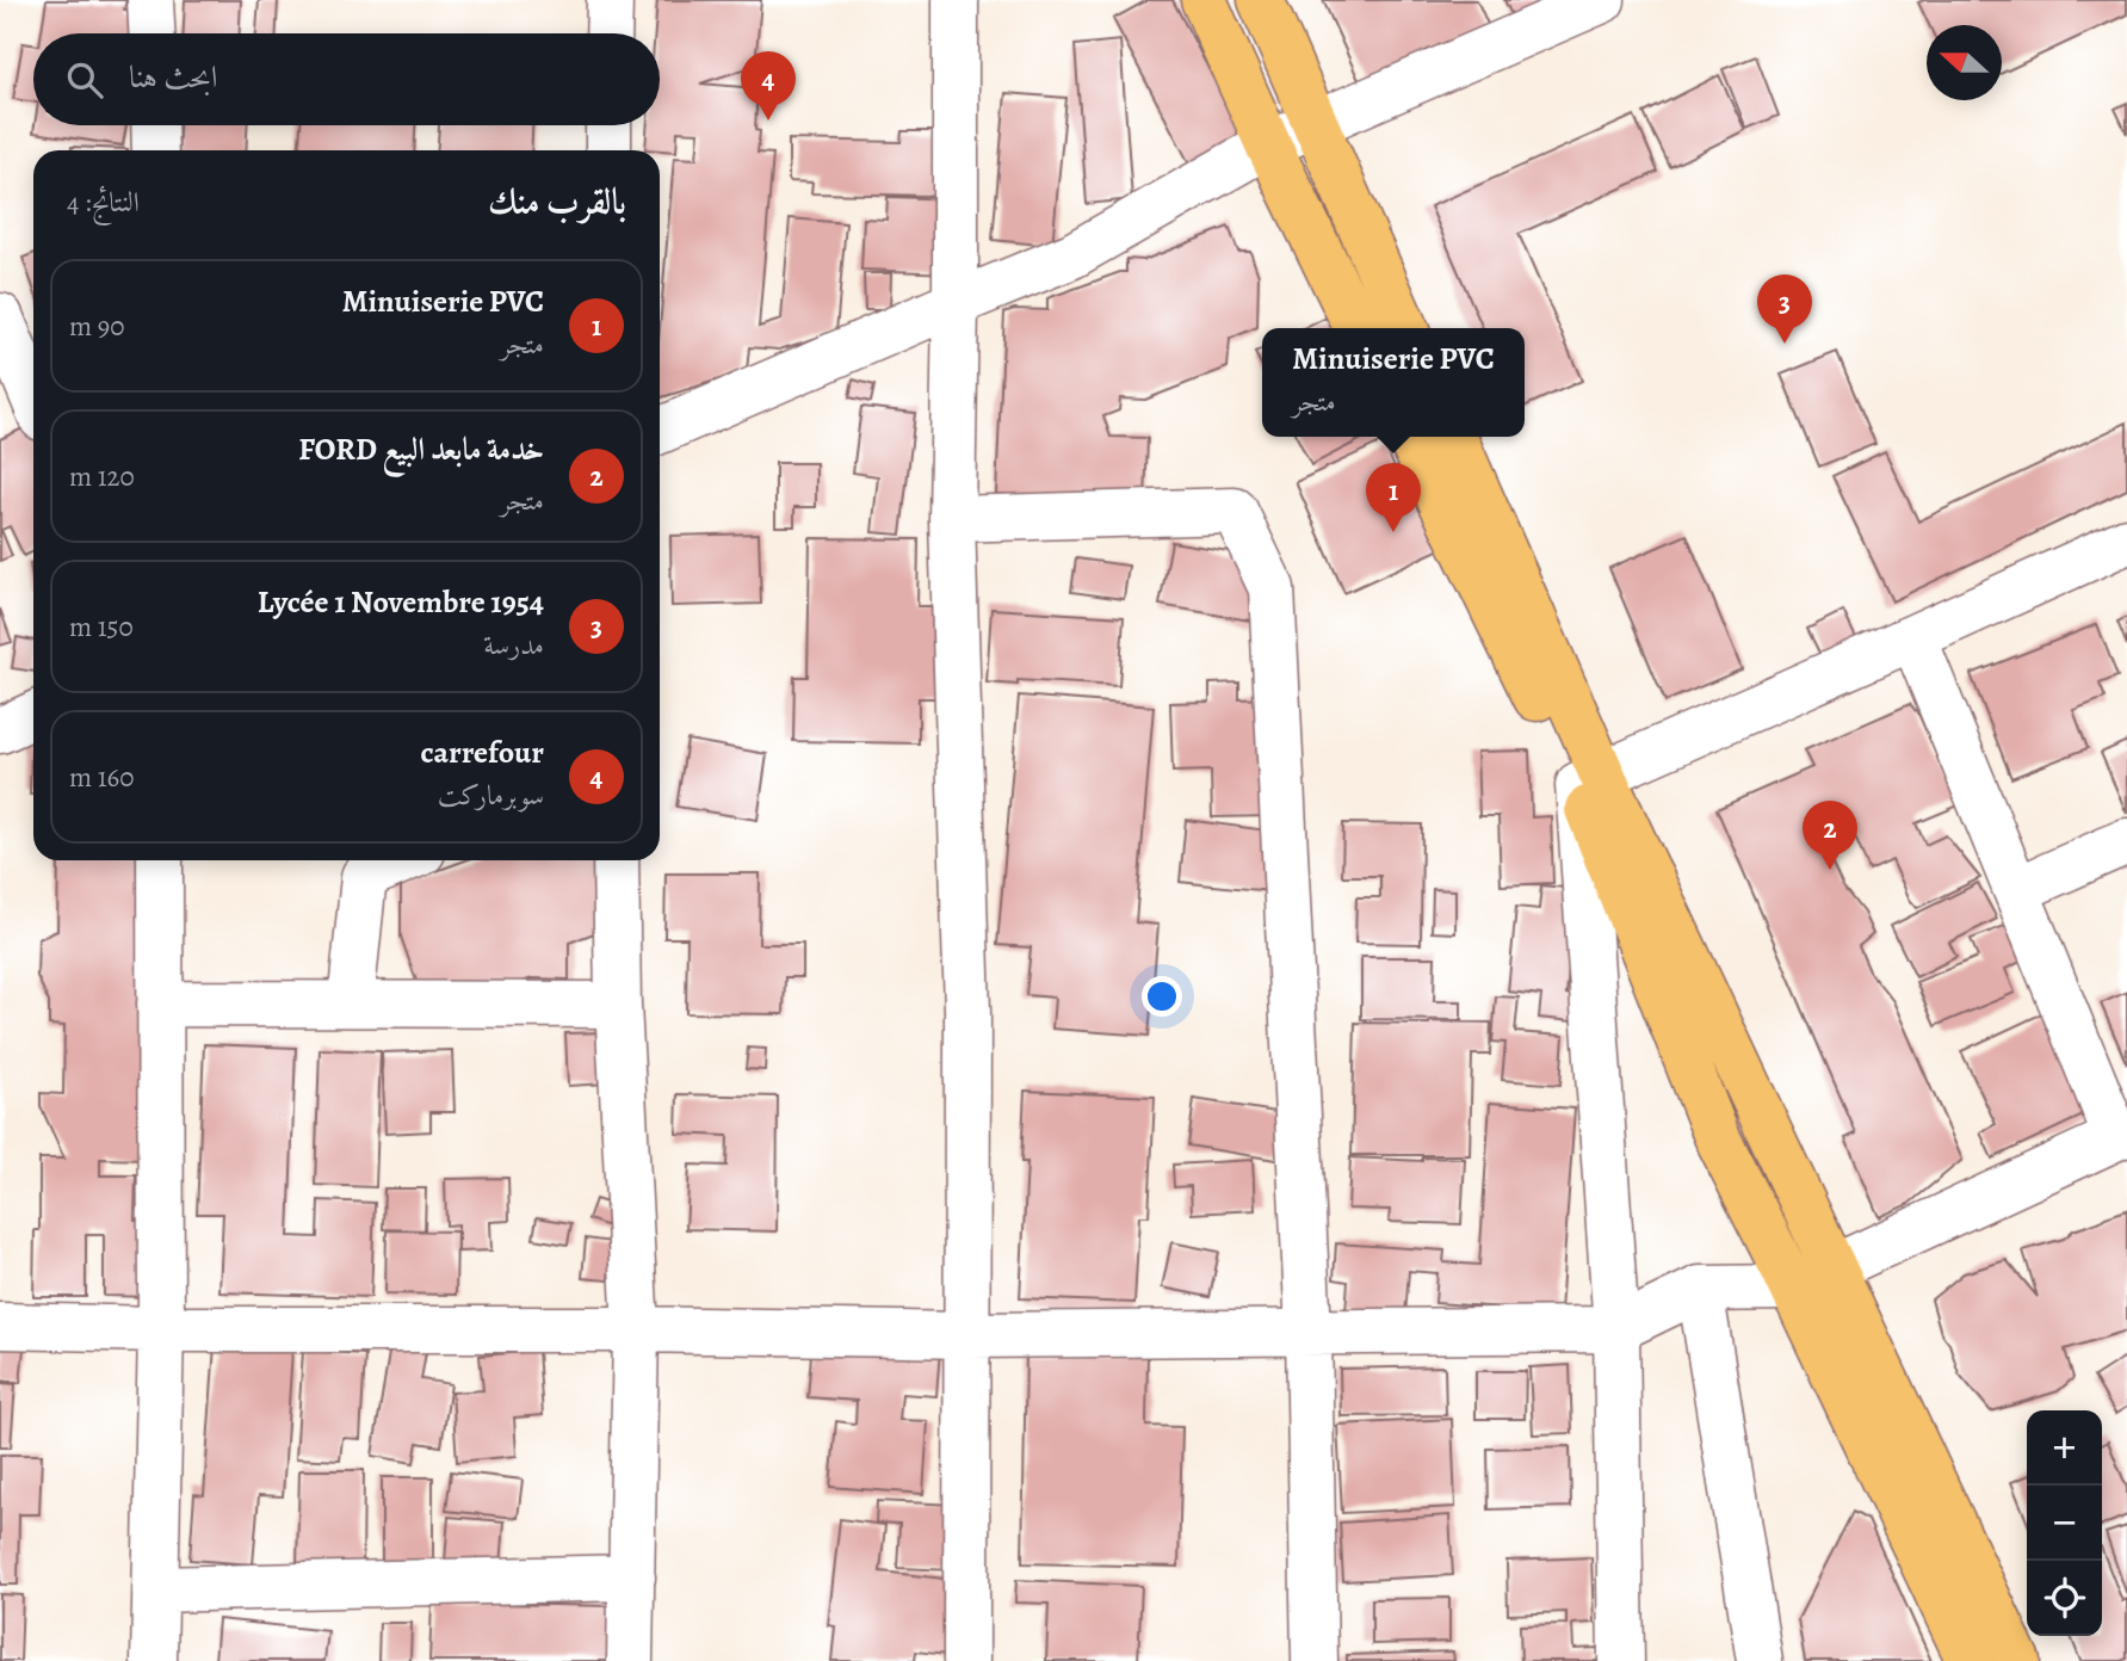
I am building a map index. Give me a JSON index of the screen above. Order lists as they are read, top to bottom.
{
  "north": "left",
  "page": {
    "search": "ابحث هنا",
    "pins": [
      "4",
      "3",
      "1",
      "2"
    ],
    "heading": ["بالقرب منك", "النتائج: 4"],
    "list": [
      {
        "mark": "1",
        "name": "Minuiserie PVC",
        "note": "متجر",
        "value": "90 m"
      },
      {
        "mark": "2",
        "name": "خدمة مابعد البيع FORD",
        "note": "متجر",
        "value": "120 m"
      },
      {
        "mark": "3",
        "name": "Lycée 1 Novembre 1954",
        "note": "مدرسة",
        "value": "150 m"
      },
      {
        "mark": "4",
        "name": "carrefour",
        "note": "سوبرماركت",
        "value": "160 m"
      }
    ],
    "popup": ["Minuiserie PVC", "متجر"],
    "map_buttons": ["+", "−"]
  }
}
